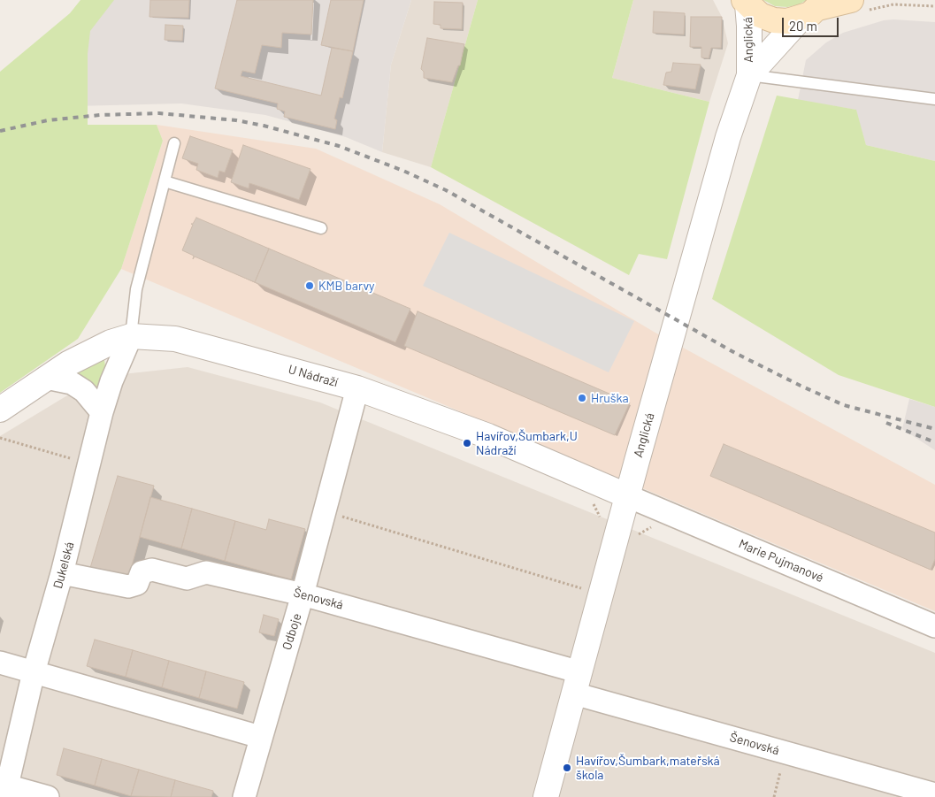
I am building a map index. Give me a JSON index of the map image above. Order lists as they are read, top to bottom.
{
  "streets": {
    "street": [
      "Anglická",
      "U Nádraží",
      "Marie Pujmanové",
      "Dukelská",
      "Šenovská",
      "Odboje"
    ]
  },
  "crossings": [
    ["Anglická", "U Nádraží"],
    ["Anglická", "Marie Pujmanové"],
    ["Anglická", "Šenovská"],
    ["U Nádraží", "Marie Pujmanové"],
    ["U Nádraží", "Dukelská"],
    ["U Nádraží", "Odboje"],
    ["Dukelská", "Šenovská"],
    ["Šenovská", "Odboje"]
  ],
  "places": [
    "KMB barvy",
    "Hruška",
    "Havířov,Šumbark,U Nádraží",
    "Havířov,Šumbark,mateřská škola"
  ],
  "scale_bar": "20 m"
}
